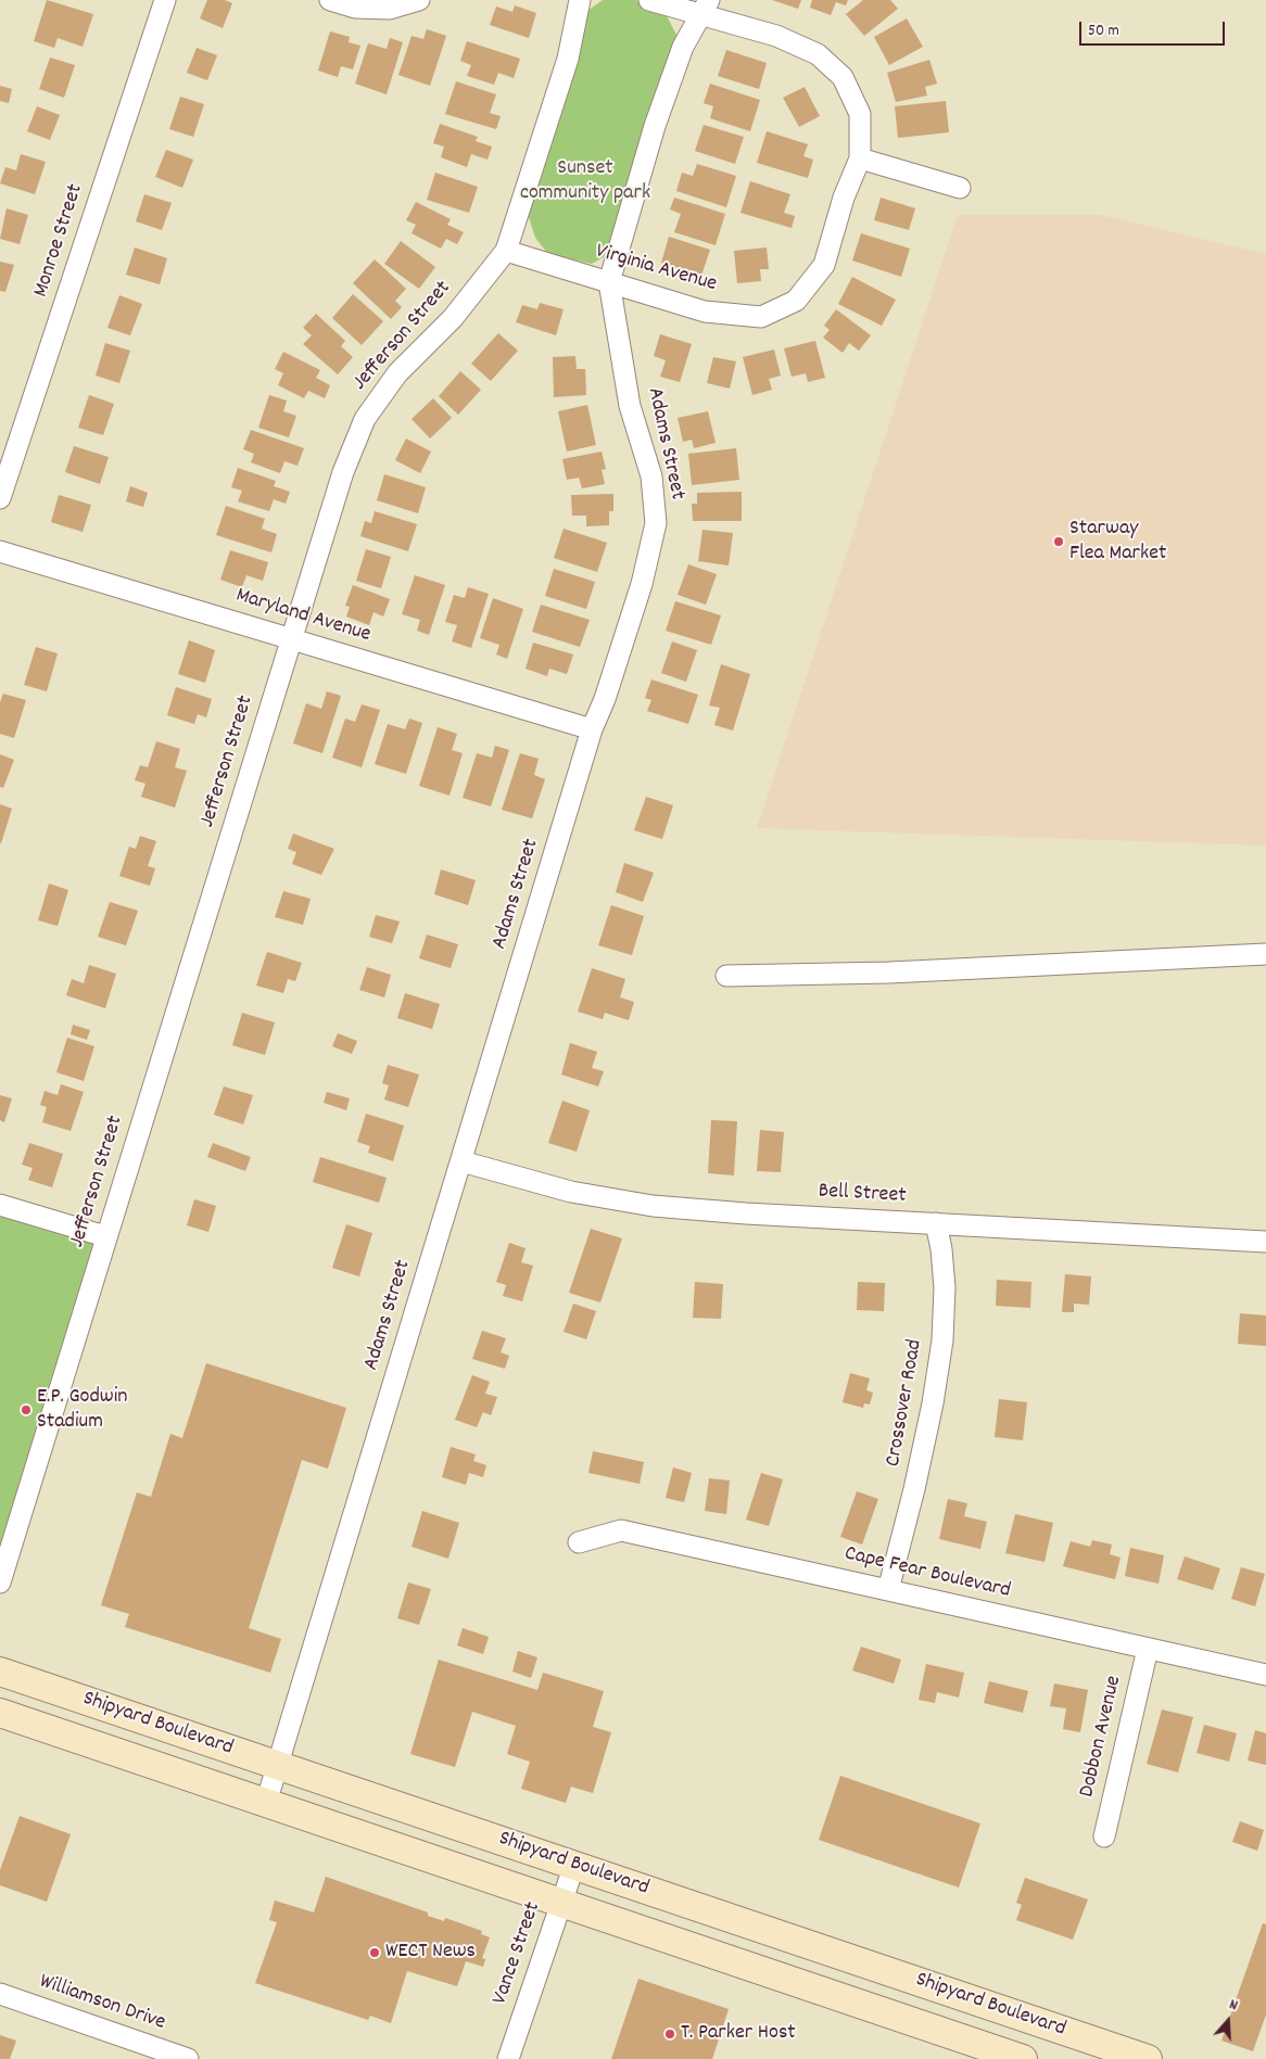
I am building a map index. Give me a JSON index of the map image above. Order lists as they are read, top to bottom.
{
  "streets": {
    "main road": ["Shipyard Boulevard"],
    "street": [
      "Monroe Street",
      "Virginia Avenue",
      "Jefferson Street",
      "Adams Street",
      "Maryland Avenue",
      "Bell Street",
      "Crossover Road",
      "Cape Fear Boulevard",
      "Dobbon Avenue",
      "Vance Street",
      "Williamson Drive"
    ]
  },
  "crossings": [
    ["Virginia Avenue", "Jefferson Street"],
    ["Virginia Avenue", "Adams Street"],
    ["Jefferson Street", "Maryland Avenue"],
    ["Adams Street", "Maryland Avenue"],
    ["Adams Street", "Bell Street"],
    ["Adams Street", "Shipyard Boulevard"],
    ["Bell Street", "Crossover Road"],
    ["Crossover Road", "Cape Fear Boulevard"],
    ["Cape Fear Boulevard", "Dobbon Avenue"],
    ["Shipyard Boulevard", "Vance Street"]
  ],
  "parks": ["Sunset community park"],
  "places": [
    "Starway Flea Market",
    "E.P. Godwin Stadium",
    "WECT News",
    "T. Parker Host"
  ],
  "scale_bar": "50 m",
  "north": "top"
}
